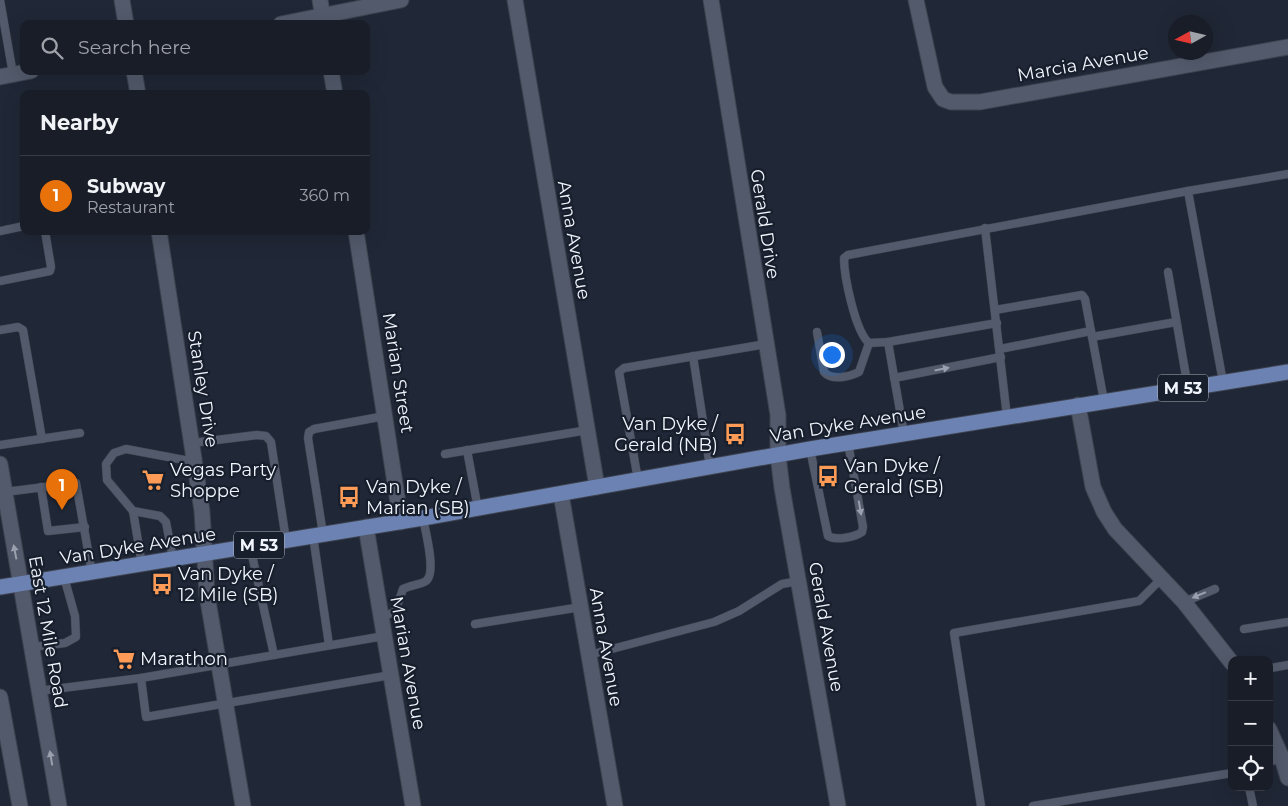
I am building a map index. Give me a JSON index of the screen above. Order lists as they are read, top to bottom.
{
  "streets": {
    "main road": ["M 53", "Van Dyke Avenue"],
    "street": [
      "Marcia Avenue",
      "Gerald Drive",
      "Anna Avenue",
      "Marian Street",
      "Stanley Drive",
      "Gerald Avenue",
      "East 12 Mile Road",
      "Marian Avenue"
    ]
  },
  "crossings": [
    ["Gerald Drive", "Van Dyke Avenue"],
    ["Gerald Drive", "Gerald Avenue"],
    ["Anna Avenue", "Van Dyke Avenue"],
    ["Marian Street", "Van Dyke Avenue"],
    ["Stanley Drive", "Van Dyke Avenue"],
    ["Van Dyke Avenue", "Gerald Avenue"],
    ["Van Dyke Avenue", "East 12 Mile Road"],
    ["Van Dyke Avenue", "Marian Avenue"]
  ],
  "places": {
    "bus stop": [
      "Van Dyke / Gerald (NB)",
      "Van Dyke / Gerald (SB)",
      "Van Dyke / Marian (SB)",
      "Van Dyke / 12 Mile (SB)"
    ],
    "supermarket": ["Vegas Party Shoppe", "Marathon"]
  },
  "north": "left",
  "page": {
    "search": "Search here",
    "heading": "Nearby",
    "list": [
      {
        "mark": "1",
        "name": "Subway",
        "note": "Restaurant",
        "value": "360 m"
      }
    ],
    "pins": "1",
    "map_buttons": ["+", "−"]
  }
}
